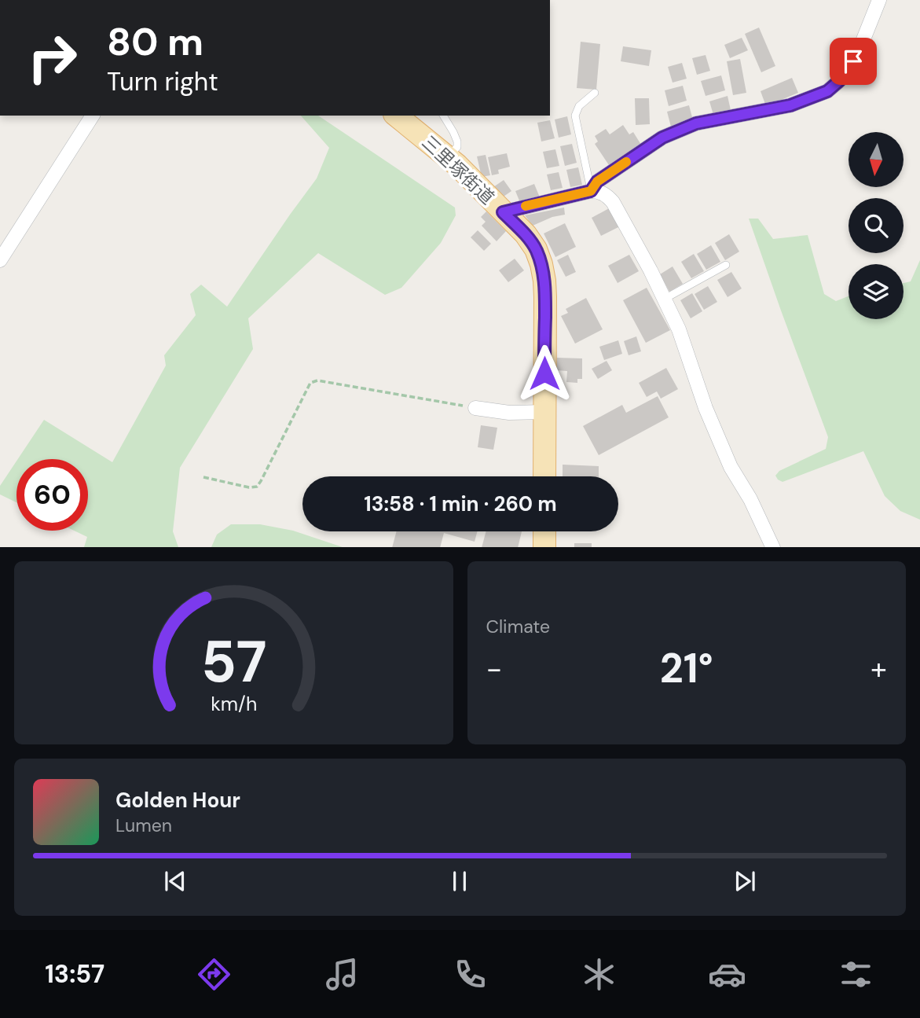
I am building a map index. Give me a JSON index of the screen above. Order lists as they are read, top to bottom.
{
  "streets": {
    "main road": ["三里塚街道"]
  },
  "north": "bottom",
  "page": {
    "turn": ["80 m", "Turn right"],
    "limit": "60",
    "trip": "13:58 · 1 min · 260 m",
    "tile": "Climate",
    "heat": ["−", "21°", "+"],
    "song": ["Golden Hour", "Lumen"],
    "tabs": "13:57",
    "gauge": ["57", "km/h"]
  }
}
